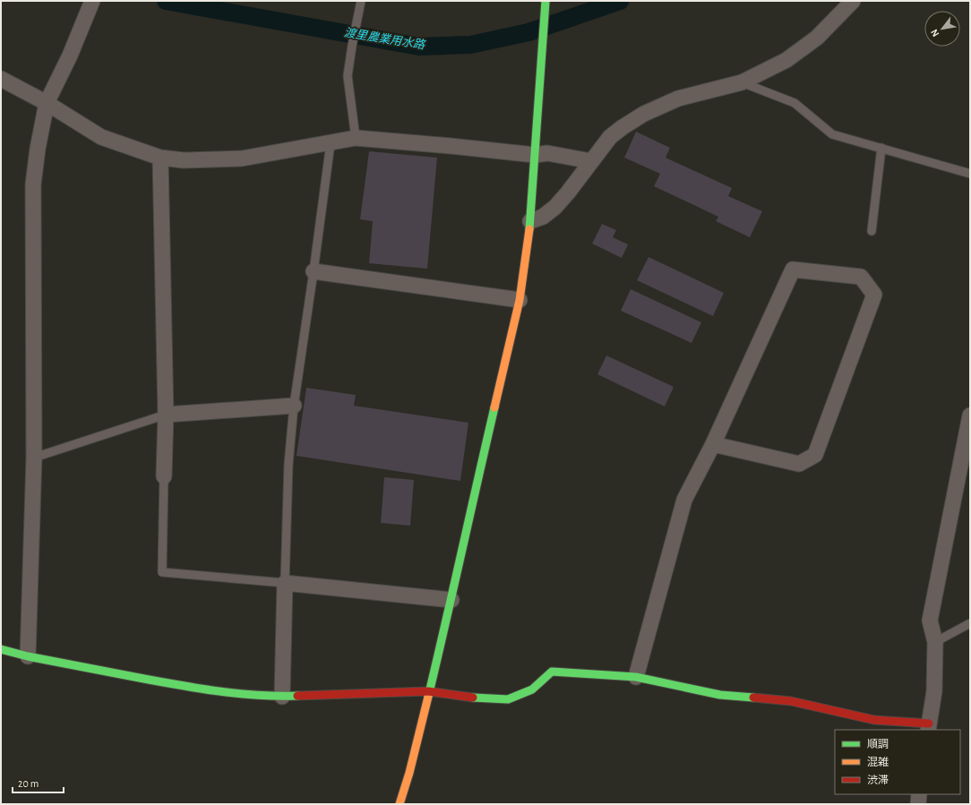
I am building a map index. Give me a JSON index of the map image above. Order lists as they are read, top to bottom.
{
  "water": ["渡里農業用水路"],
  "legend": ["順調", "混雑", "渋滞"],
  "scale_bar": "20 m",
  "north": "bottom left"
}
